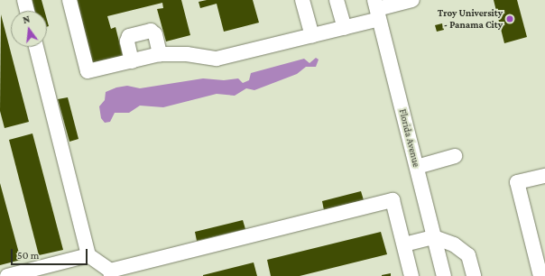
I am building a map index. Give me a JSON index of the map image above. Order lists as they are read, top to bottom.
{
  "streets": {
    "street": ["Florida Avenue"]
  },
  "places": ["Troy University - Panama City"],
  "scale_bar": "50 m",
  "north": "top"
}
